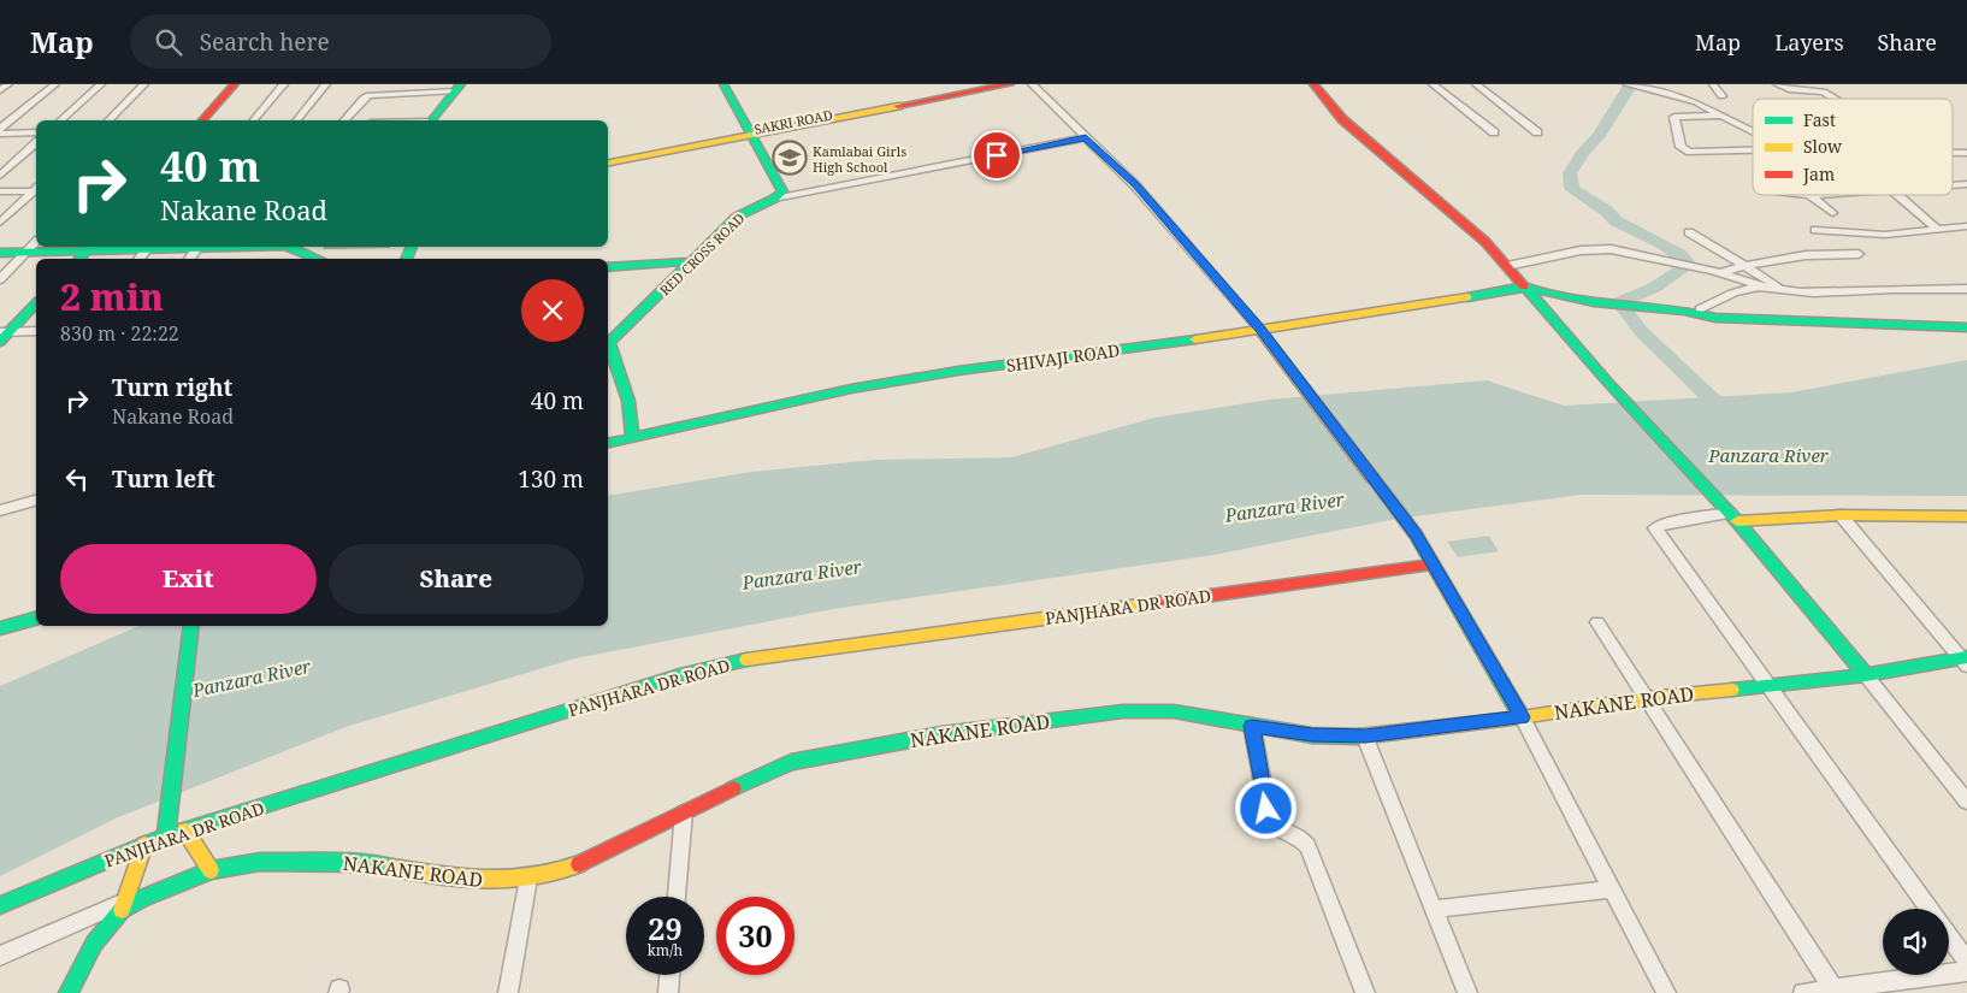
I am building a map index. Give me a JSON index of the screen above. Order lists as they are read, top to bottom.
{
  "streets": {
    "street": [
      "SAKRI ROAD",
      "RED CROSS ROAD",
      "SHIVAJI ROAD",
      "PANJHARA DR ROAD",
      "NAKANE ROAD"
    ]
  },
  "crossings": [
    ["RED CROSS ROAD", "SHIVAJI ROAD"]
  ],
  "water": ["Panzara River"],
  "places": {
    "school or university": ["Kamlabai Girls High School"]
  },
  "legend": ["Fast", "Slow", "Jam"],
  "page": {
    "header": "Map",
    "search": "Search here",
    "nav": ["Map", "Layers", "Share"],
    "turn": ["40 m", "Nakane Road"],
    "heading": ["2 min", "830 m · 22:22"],
    "list": [
      {
        "name": "Turn right",
        "note": "Nakane Road",
        "value": "40 m"
      },
      {
        "name": "Turn left",
        "value": "130 m"
      }
    ],
    "buttons": ["Exit", "Share"],
    "speed": "29 km/h",
    "limit": "30"
  }
}
